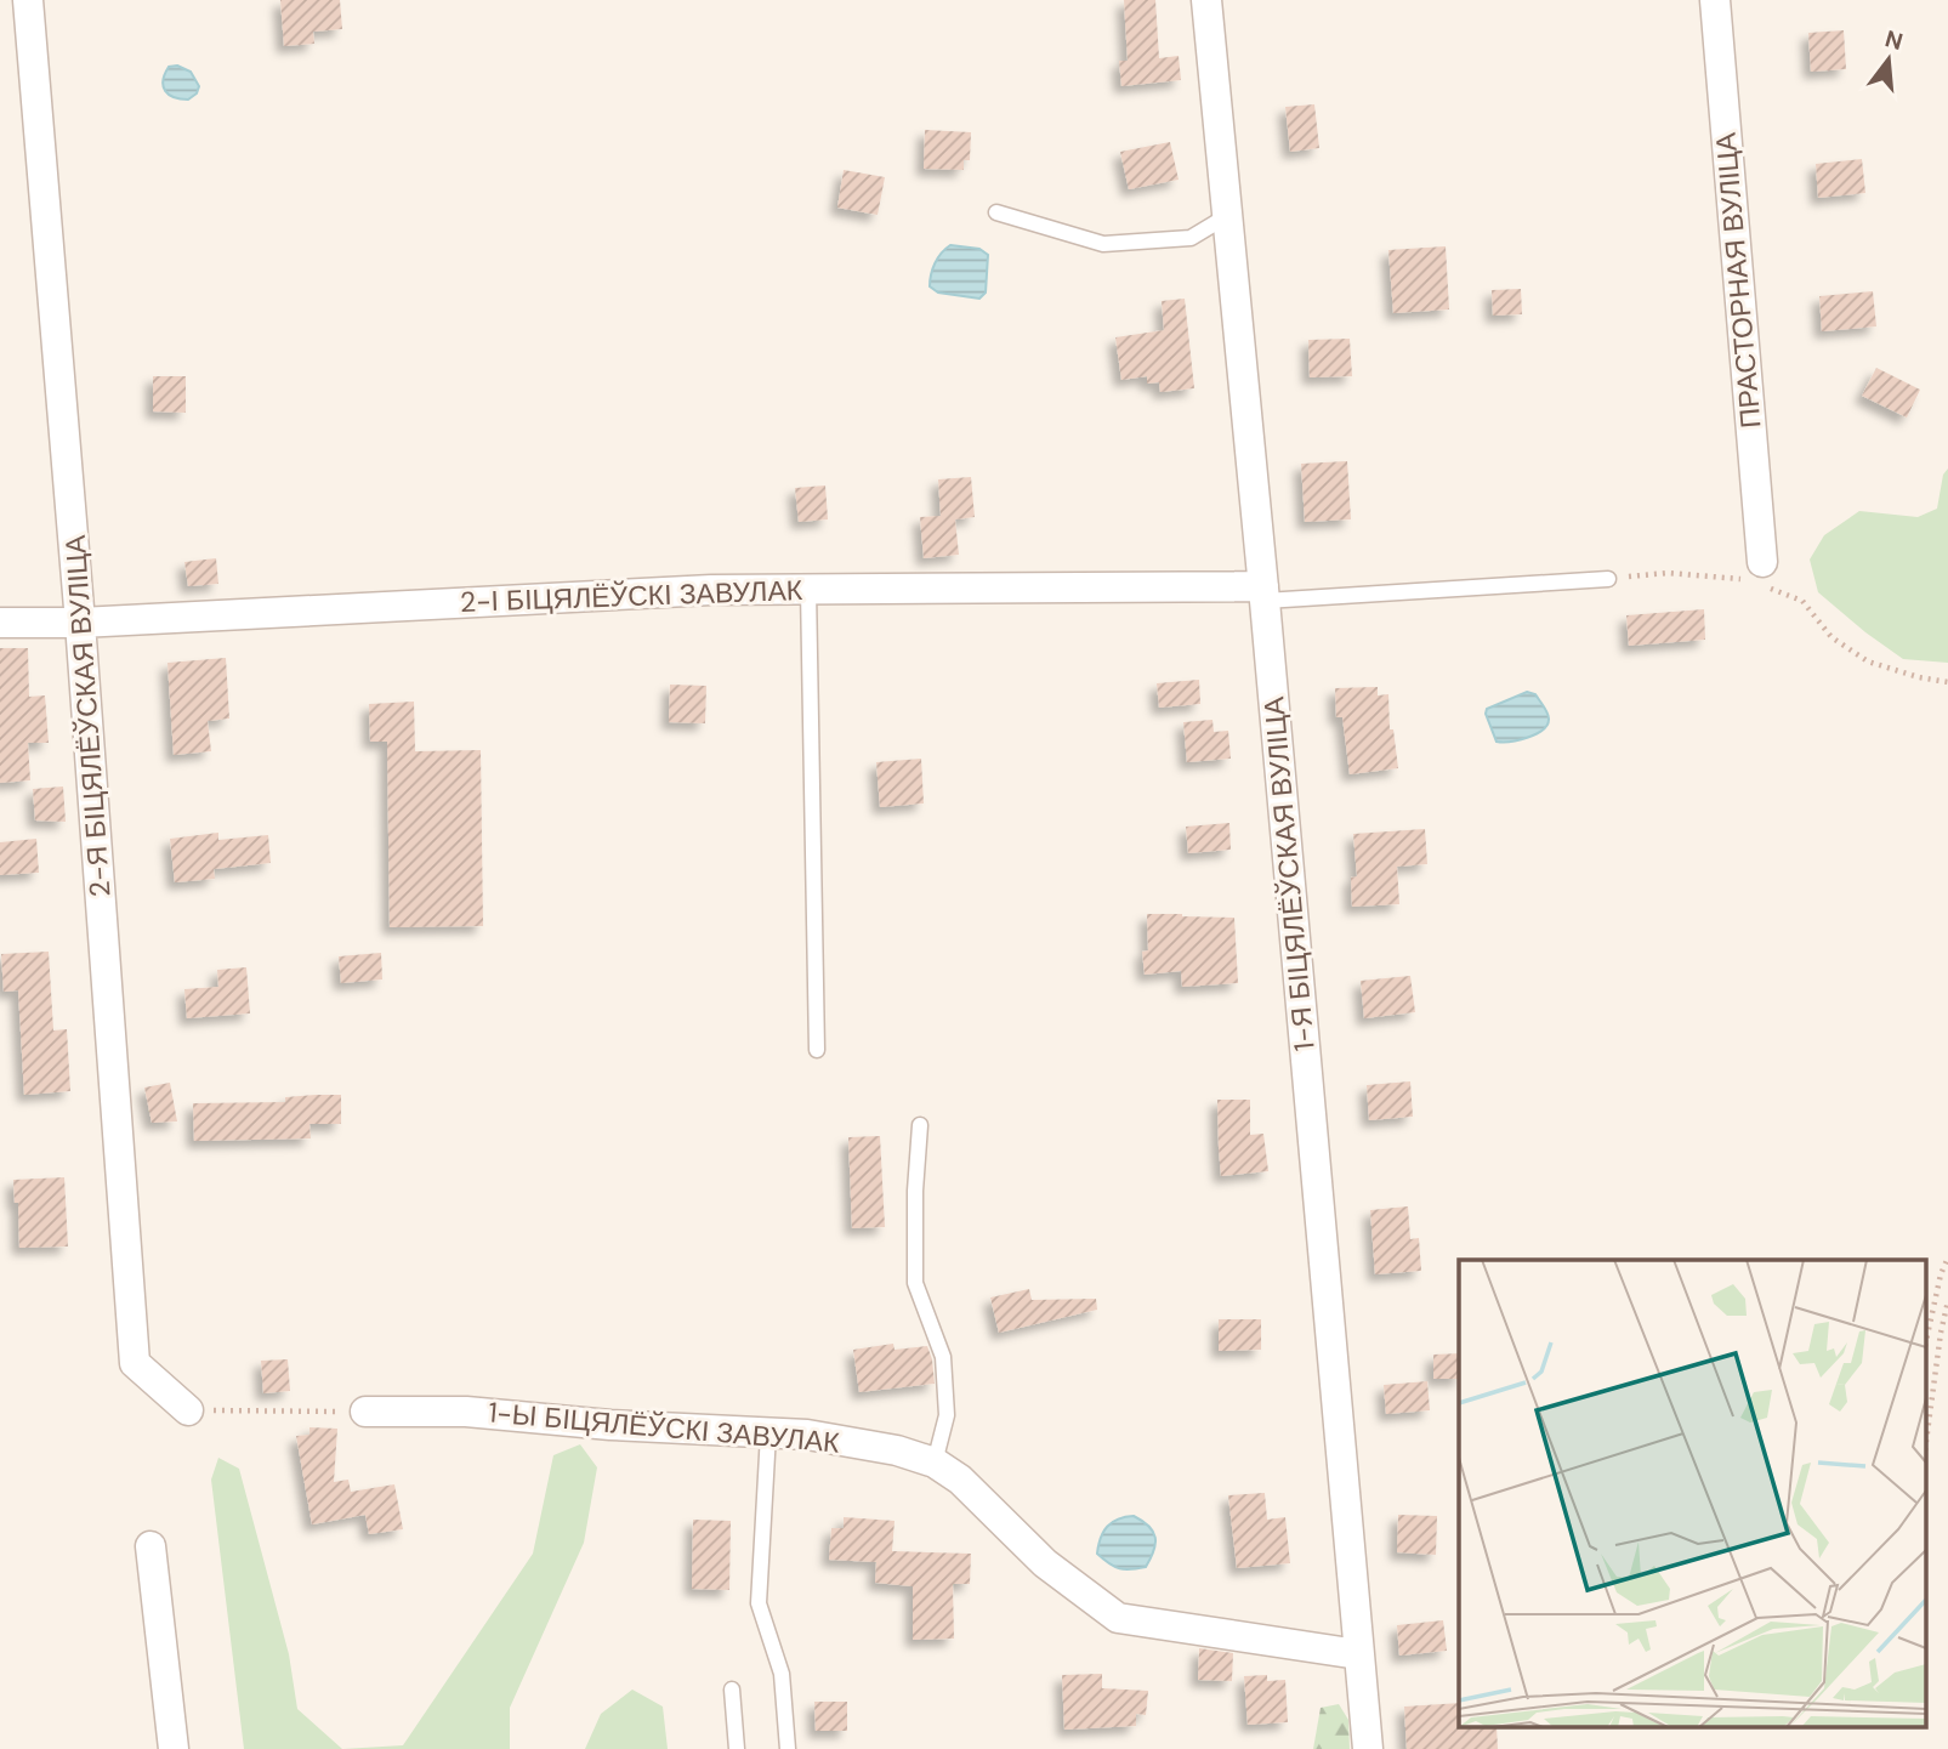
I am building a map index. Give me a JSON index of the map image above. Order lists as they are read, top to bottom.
{
  "streets": {
    "street": [
      "ПРАСТОРНАЯ ВУЛІЦА",
      "2-І БІЦЯЛЁЎСКІ ЗАВУЛАК",
      "2-Я БІЦЯЛЁЎСКАЯ ВУЛІЦА",
      "1-Я БІЦЯЛЁЎСКАЯ ВУЛІЦА",
      "1-Ы БІЦЯЛЁЎСКІ ЗАВУЛАК"
    ]
  },
  "crossings": [
    ["2-І БІЦЯЛЁЎСКІ ЗАВУЛАК", "2-Я БІЦЯЛЁЎСКАЯ ВУЛІЦА"],
    ["2-І БІЦЯЛЁЎСКІ ЗАВУЛАК", "1-Я БІЦЯЛЁЎСКАЯ ВУЛІЦА"],
    ["1-Я БІЦЯЛЁЎСКАЯ ВУЛІЦА", "1-Ы БІЦЯЛЁЎСКІ ЗАВУЛАК"]
  ],
  "north": "top"
}
